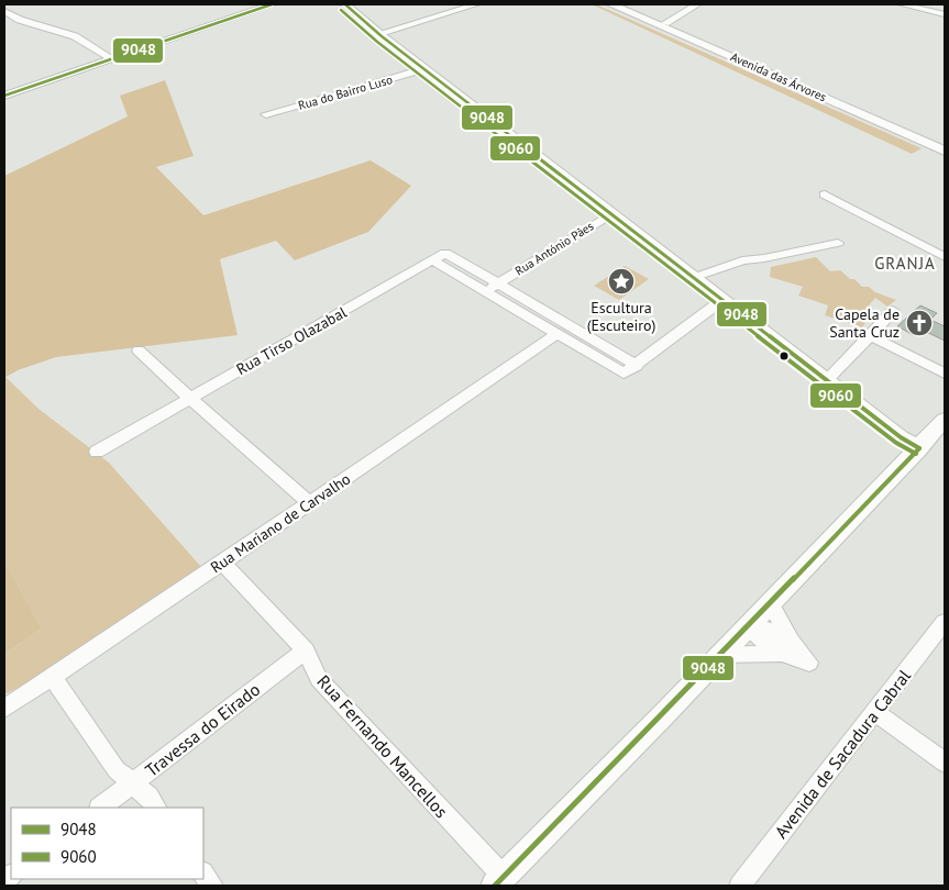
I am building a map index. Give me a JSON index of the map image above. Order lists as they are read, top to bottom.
{
  "streets": {
    "main road": ["Avenida das Árvores"],
    "street": [
      "Rua do Bairro Luso",
      "Rua António Pães",
      "Rua Tirso Olazabal",
      "Rua Mariano de Carvalho",
      "Travessa do Eirado",
      "Rua Fernando Mancellos",
      "Avenida de Sacadura Cabral"
    ]
  },
  "crossings": [
    ["Rua António Pães", "Rua Tirso Olazabal"],
    ["Rua Mariano de Carvalho", "Rua Fernando Mancellos"],
    ["Travessa do Eirado", "Rua Fernando Mancellos"]
  ],
  "districts": ["GRANJA"],
  "places": {
    "place": ["Escultura (Escuteiro)"],
    "church": ["Capela de Santa Cruz"]
  },
  "lines": ["transit line 9048", "transit line 9060"],
  "legend": ["9048", "9060"]
}
